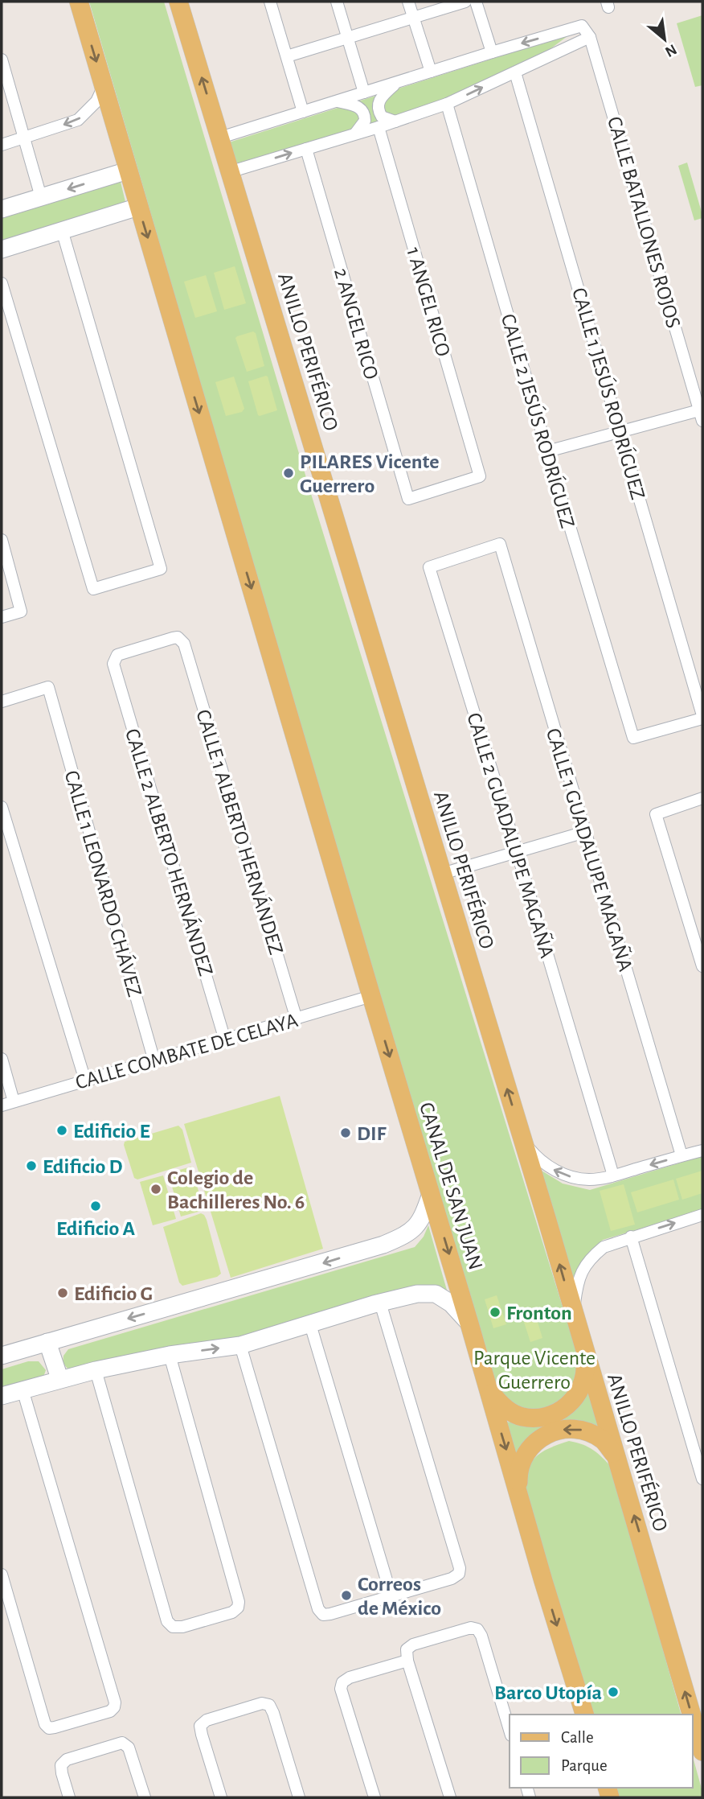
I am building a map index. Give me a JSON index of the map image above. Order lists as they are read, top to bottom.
{
  "streets": {
    "main road": ["ANILLO PERIFÉRICO", "CANAL DE SAN JUAN"],
    "street": [
      "CALLE BATALLONES ROJOS",
      "1 ANGEL RICO",
      "2 ANGEL RICO",
      "CALLE 1 JESÚS RODRÍGUEZ",
      "CALLE 2 JESÚS RODRÍGUEZ",
      "CALLE 1 ALBERTO HERNÁNDEZ",
      "CALLE 2 GUADALUPE MAGAÑA",
      "CALLE 1 GUADALUPE MAGAÑA",
      "CALLE 2 ALBERTO HERNÁNDEZ",
      "CALLE 1 LEONARDO CHÁVEZ",
      "CALLE COMBATE DE CELAYA"
    ]
  },
  "crossings": [
    ["1 ANGEL RICO", "2 ANGEL RICO"],
    ["CALLE 1 JESÚS RODRÍGUEZ", "CALLE 2 JESÚS RODRÍGUEZ"],
    ["CALLE 1 ALBERTO HERNÁNDEZ", "CALLE 2 ALBERTO HERNÁNDEZ"],
    ["CALLE 1 ALBERTO HERNÁNDEZ", "CALLE COMBATE DE CELAYA"],
    ["CALLE 2 GUADALUPE MAGAÑA", "CALLE 1 GUADALUPE MAGAÑA"],
    ["CALLE 2 ALBERTO HERNÁNDEZ", "CALLE COMBATE DE CELAYA"],
    ["CALLE 1 LEONARDO CHÁVEZ", "CALLE COMBATE DE CELAYA"],
    ["CALLE COMBATE DE CELAYA", "CANAL DE SAN JUAN"]
  ],
  "one_way": ["CANAL DE SAN JUAN"],
  "parks": ["Parque Vicente Guerrero"],
  "places": [
    "PILARES Vicente Guerrero",
    "Edificio E",
    "DIF",
    "Edificio D",
    "Colegio de Bachilleres No. 6",
    "Edificio A",
    "Edificio G",
    "Fronton",
    "Correos de México",
    "Barco Utopía"
  ],
  "legend": ["Calle", "Parque"],
  "north": "bottom right"
}
